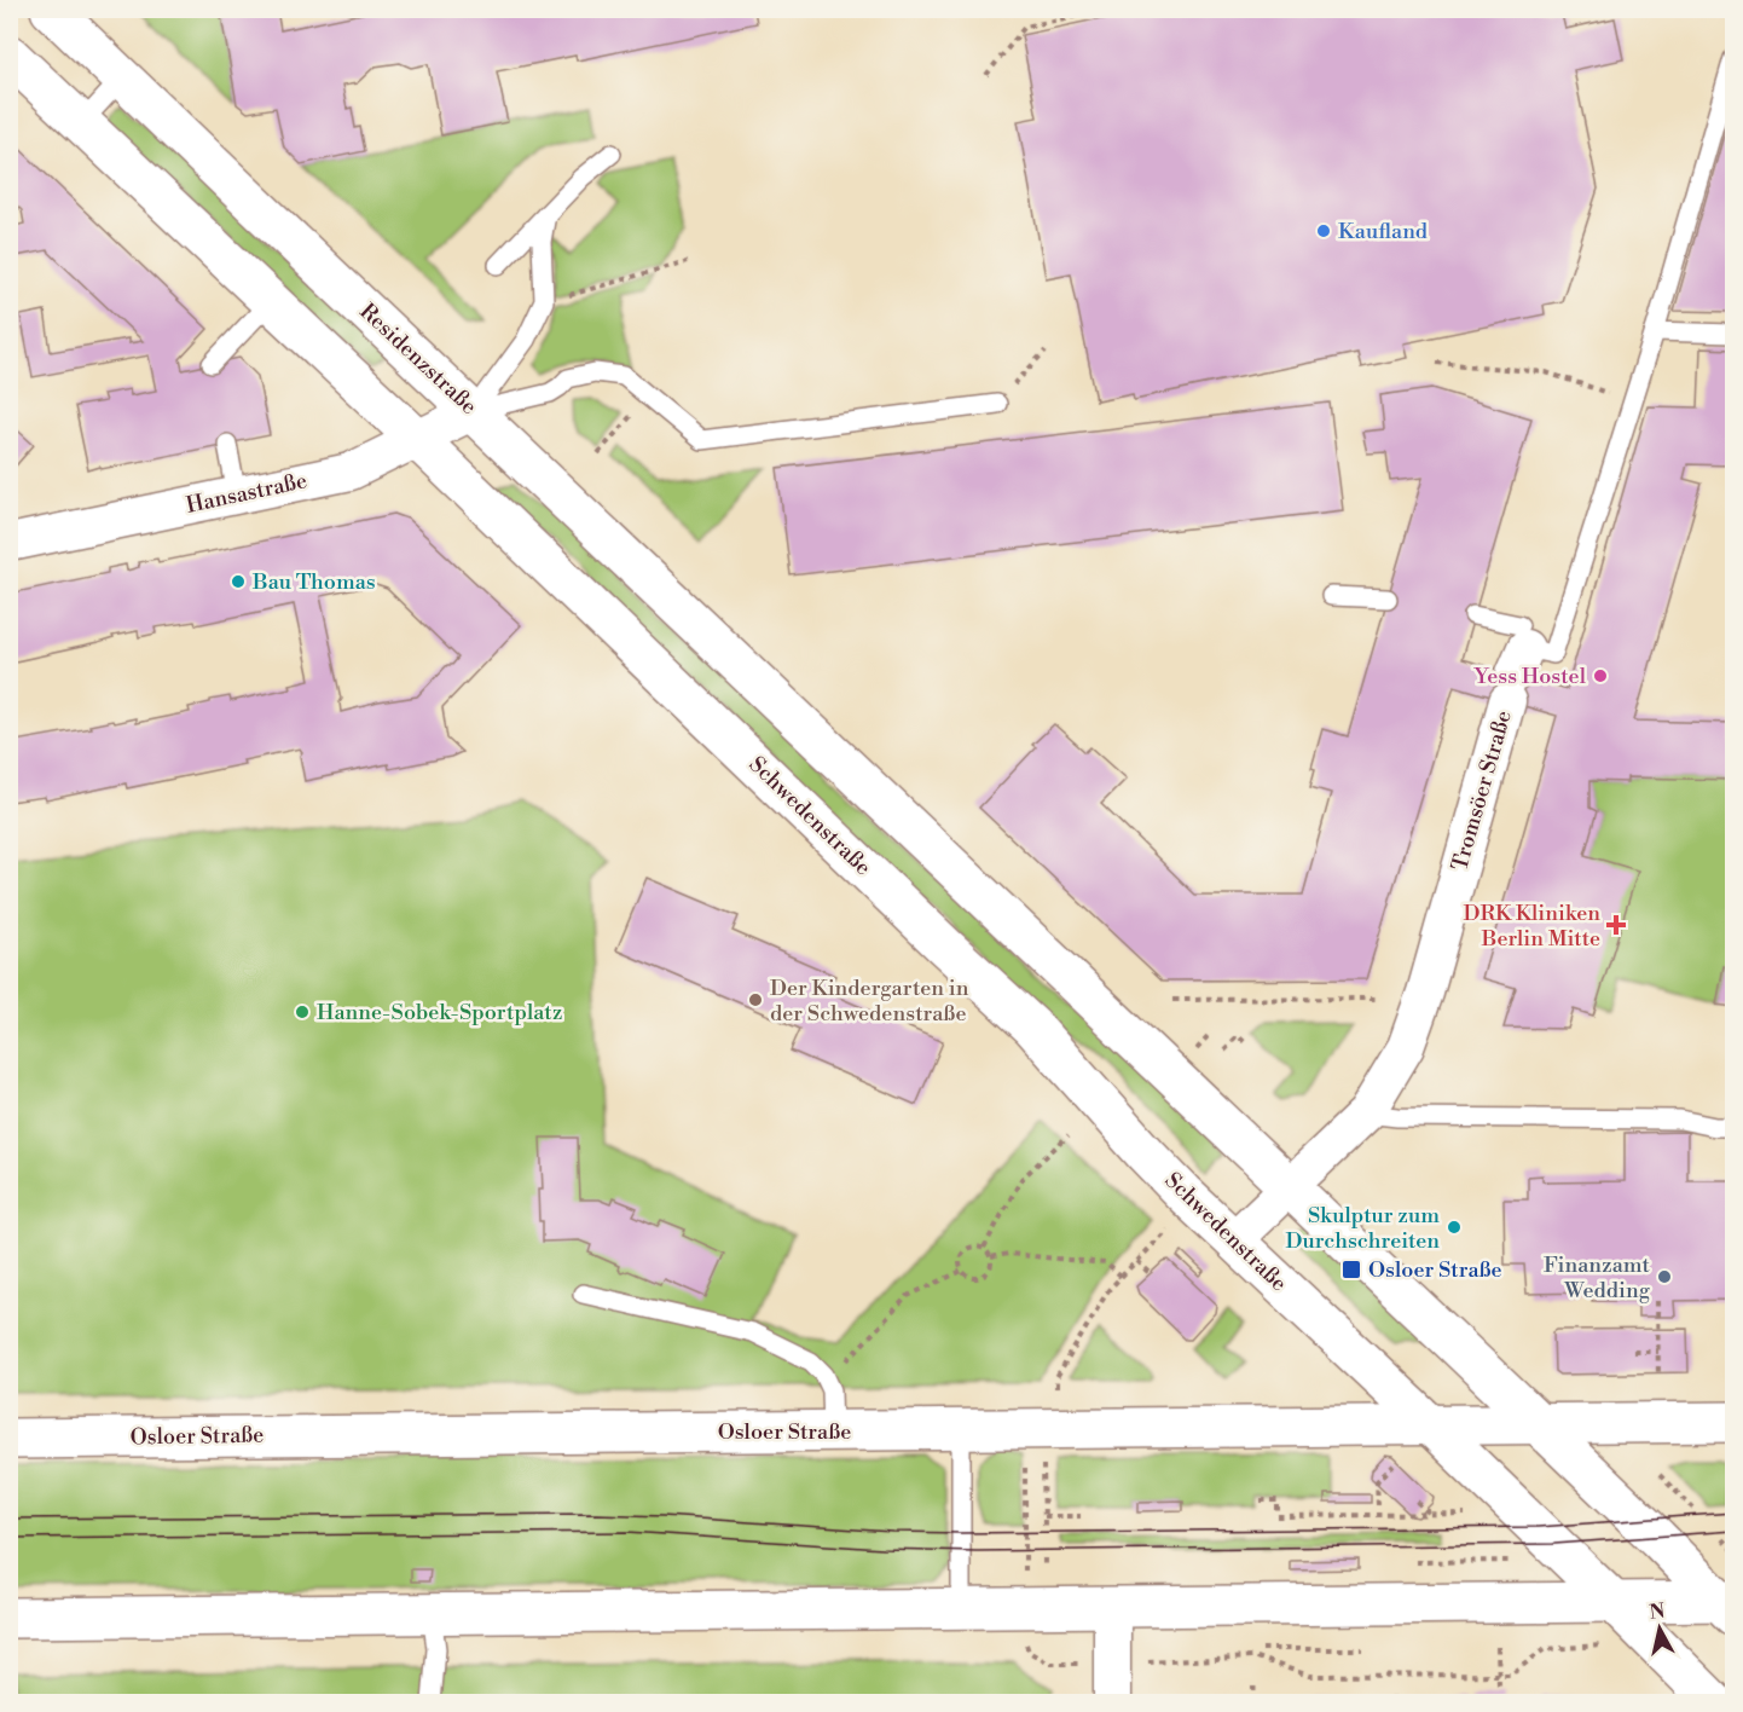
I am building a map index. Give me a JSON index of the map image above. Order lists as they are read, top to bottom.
{
  "streets": {
    "main road": ["Residenzstraße", "Schwedenstraße", "Osloer Straße"],
    "street": ["Hansastraße", "Tromsöer Straße"]
  },
  "crossings": [
    ["Residenzstraße", "Hansastraße"],
    ["Residenzstraße", "Tromsöer Straße"],
    ["Hansastraße", "Schwedenstraße"],
    ["Tromsöer Straße", "Schwedenstraße"],
    ["Schwedenstraße", "Osloer Straße"]
  ],
  "places": {
    "other": [
      "Kaufland",
      "Bau Thomas",
      "Yess Hostel",
      "Der Kindergarten in der Schwedenstraße",
      "Hanne-Sobek-Sportplatz",
      "Skulptur zum Durchschreiten",
      "Finanzamt Wedding"
    ],
    "health": ["DRK Kliniken Berlin Mitte"],
    "transit": ["Osloer Straße"]
  },
  "north": "top"
}
